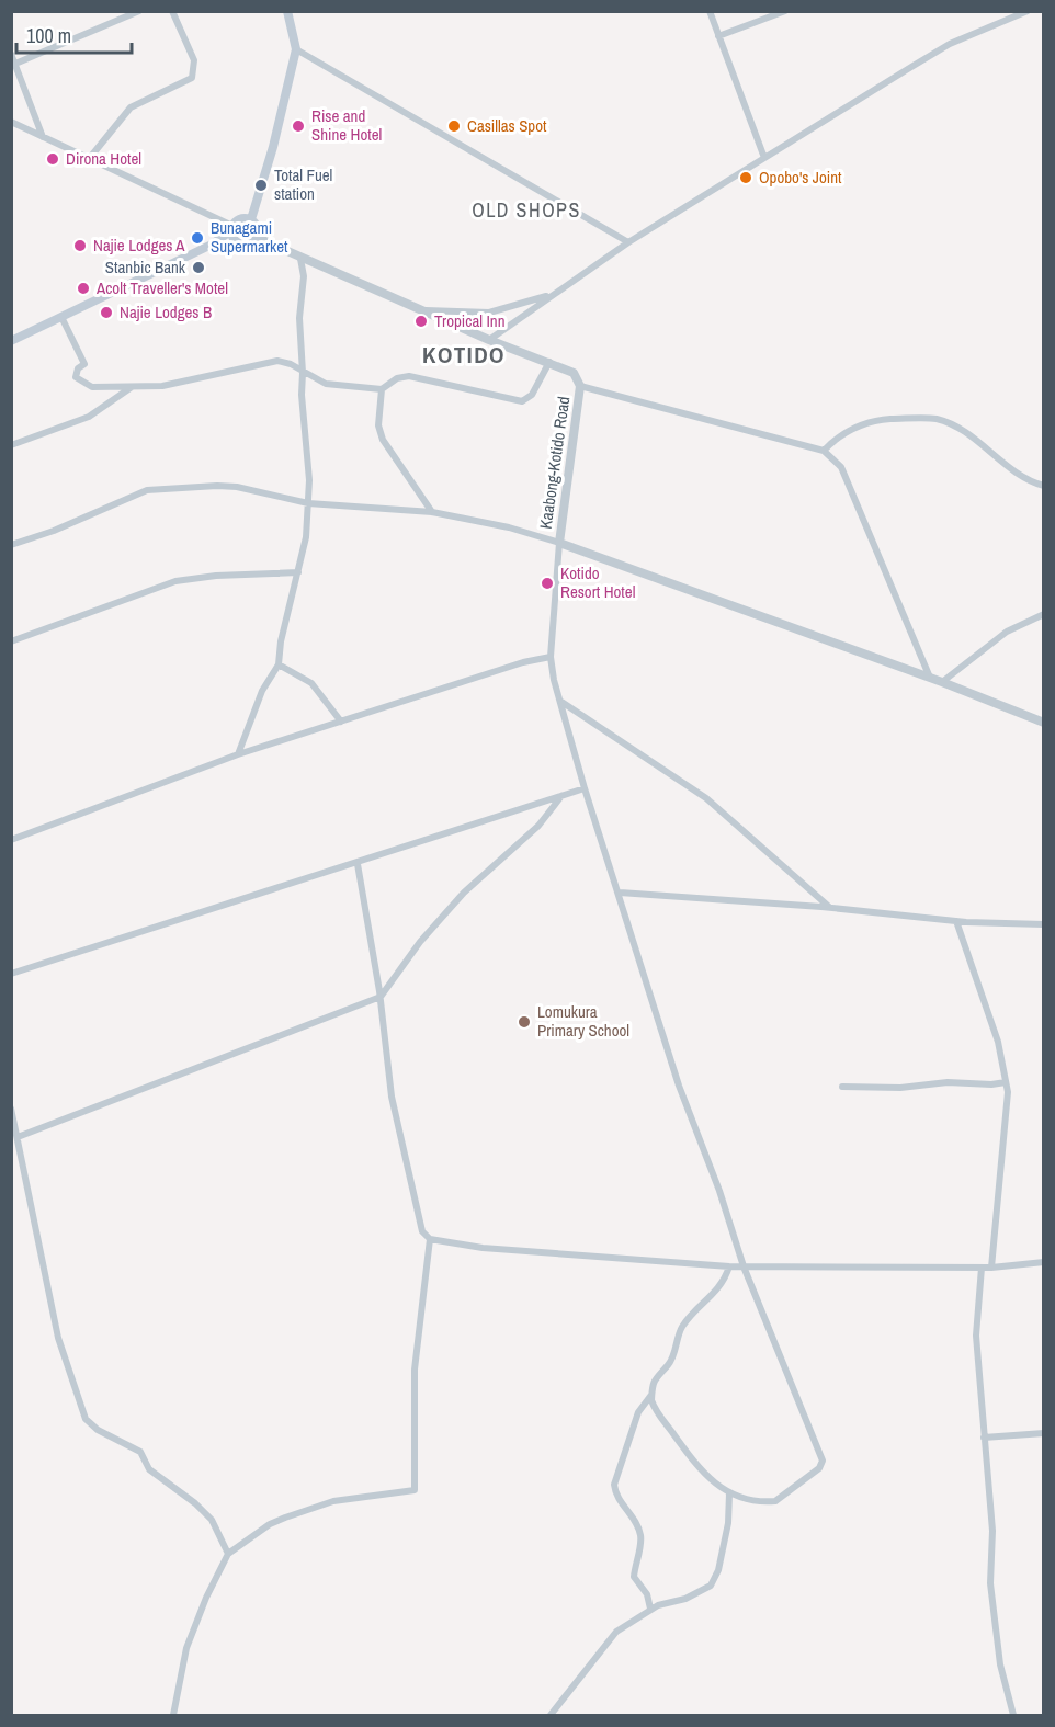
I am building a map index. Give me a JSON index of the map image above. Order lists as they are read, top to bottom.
{
  "streets": {
    "street": ["Kaabong-Kotido Road"]
  },
  "districts": ["OLD SHOPS", "KOTIDO"],
  "places": [
    "Rise and Shine Hotel",
    "Casillas Spot",
    "Dirona Hotel",
    "Opobo's Joint",
    "Total Fuel station",
    "Bunagami Supermarket",
    "Najie Lodges A",
    "Stanbic Bank",
    "Acolt Traveller's Motel",
    "Najie Lodges B",
    "Tropical Inn",
    "Kotido Resort Hotel",
    "Lomukura Primary School"
  ],
  "scale_bar": "100 m"
}
